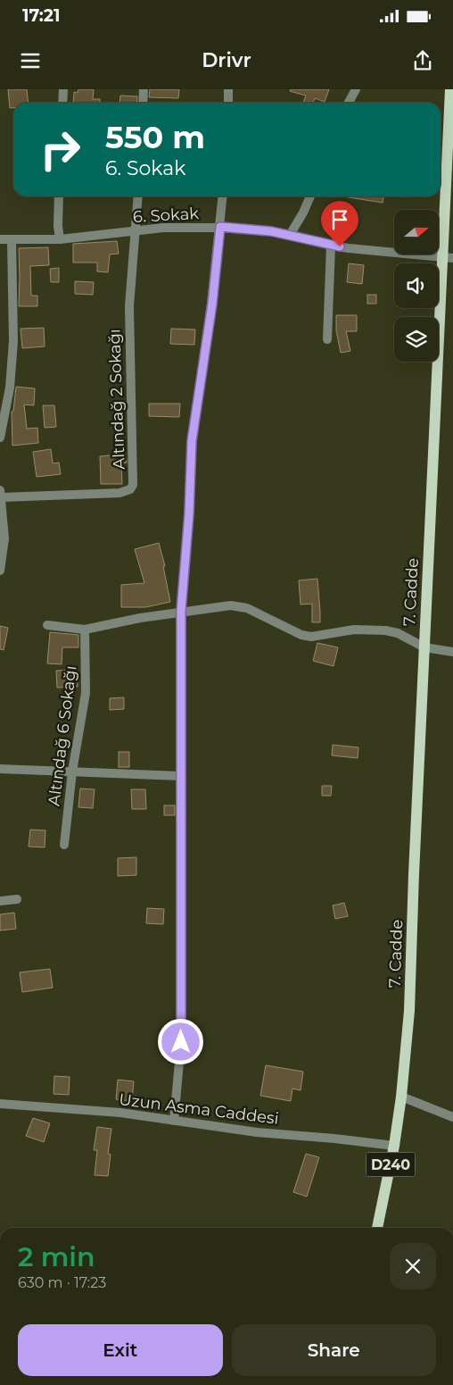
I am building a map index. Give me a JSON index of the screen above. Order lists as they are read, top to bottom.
{
  "streets": {
    "main road": ["7. Cadde", "D240"],
    "street": [
      "6. Sokak",
      "Altındağ 2 Sokağı",
      "Altındağ 6 Sokağı",
      "Uzun Asma Caddesi"
    ]
  },
  "crossings": [
    ["6. Sokak", "Altındağ 2 Sokağı"],
    ["6. Sokak", "7. Cadde"],
    ["7. Cadde", "D240"],
    ["Uzun Asma Caddesi", "D240"]
  ],
  "north": "right",
  "page": {
    "status": "17:21",
    "header": "Drivr",
    "turn": ["550 m", "6. Sokak"],
    "heading": ["2 min", "630 m · 17:23"],
    "buttons": ["Exit", "Share"]
  }
}
